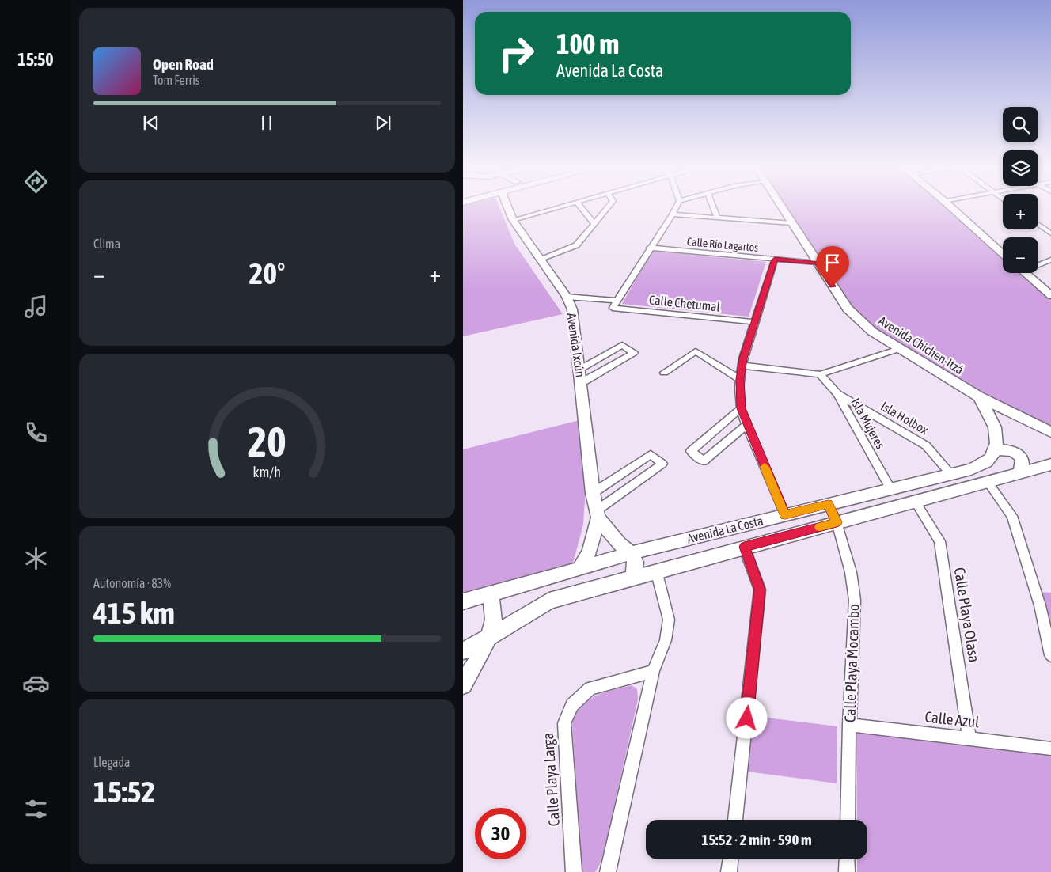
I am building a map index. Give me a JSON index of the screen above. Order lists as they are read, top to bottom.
{
  "streets": {
    "main road": ["Avenida Ixcún", "Avenida Chichen-Itzá", "Avenida La Costa"],
    "street": [
      "Calle Río Lagartos",
      "Calle Chetumal",
      "Isla Holbox",
      "Isla Mujeres",
      "Calle Playa Olasa",
      "Calle Playa Mocambo",
      "Calle Azul",
      "Calle Playa Larga"
    ]
  },
  "crossings": [
    ["Calle Río Lagartos", "Avenida Chichen-Itzá"],
    ["Avenida Ixcún", "Avenida La Costa"],
    ["Isla Holbox", "Isla Mujeres"],
    ["Isla Holbox", "Avenida La Costa"],
    ["Isla Mujeres", "Avenida La Costa"],
    ["Avenida La Costa", "Calle Playa Olasa"],
    ["Avenida La Costa", "Calle Playa Mocambo"],
    ["Calle Playa Olasa", "Calle Azul"],
    ["Calle Playa Mocambo", "Calle Azul"]
  ],
  "page": {
    "tabs": "15:50",
    "turn": ["100 m", "Avenida La Costa"],
    "song": ["Open Road", "Tom Ferris"],
    "map_buttons": ["+", "−"],
    "tile": [
      "Clima",
      ["Autonomía · 83%", "415 km"],
      ["Llegada", "15:52"]
    ],
    "heat": ["−", "20°", "+"],
    "limit": "30",
    "trip": "15:52 · 2 min · 590 m",
    "gauge": ["20", "km/h"]
  }
}
